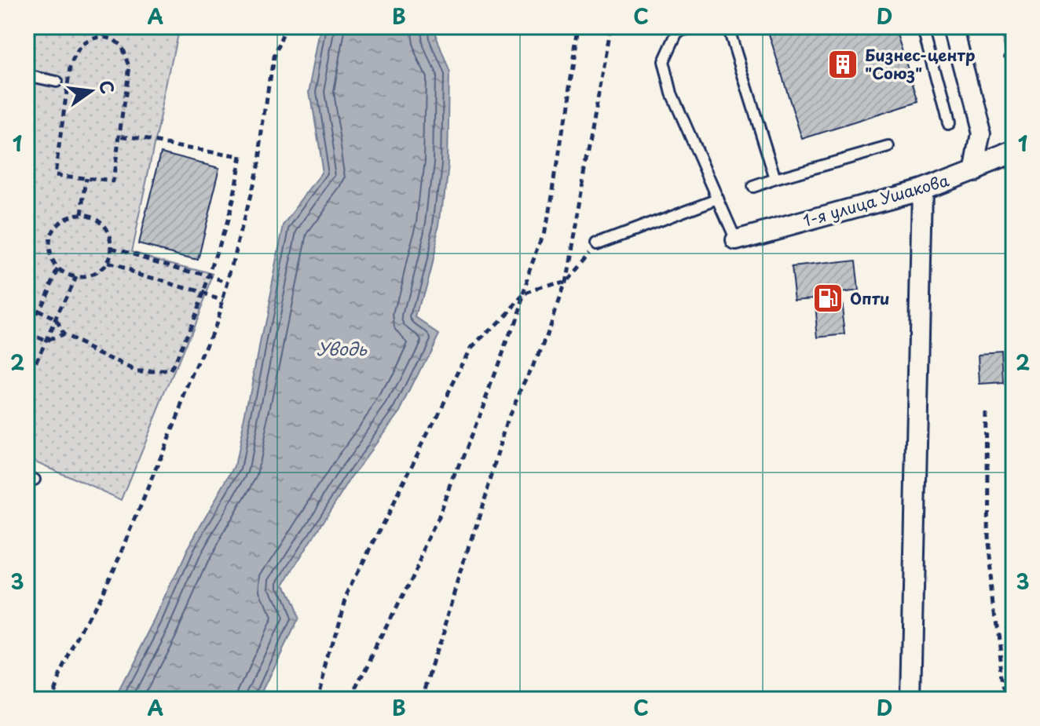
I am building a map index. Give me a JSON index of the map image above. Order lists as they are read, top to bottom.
{
  "streets": {
    "street": ["1-я улица Ушакова"]
  },
  "water": ["Уводь"],
  "places": {
    "building": ["Бизнес-центр \"Союз\""],
    "fuel station": ["Опти"]
  },
  "north": "right",
  "grid": {
    "columns": [
      "A",
      "B",
      "C",
      "D"
    ],
    "rows": ["1", "2", "3"]
  }
}
